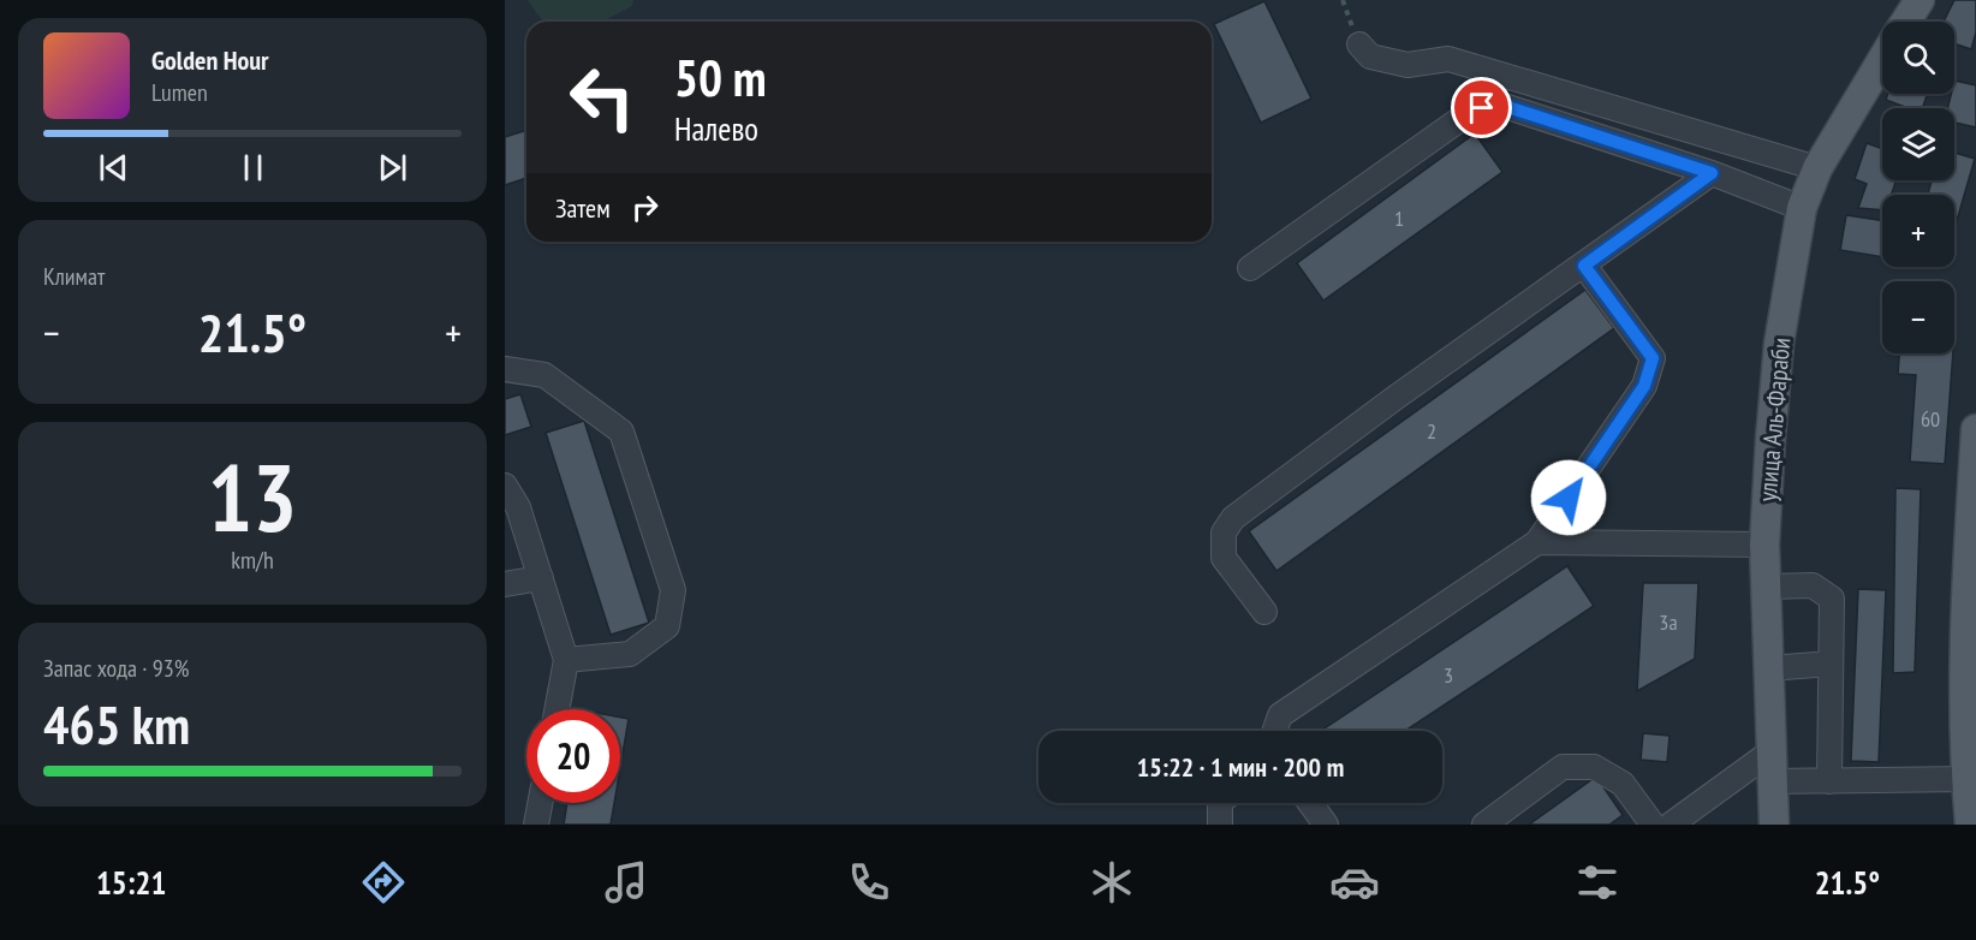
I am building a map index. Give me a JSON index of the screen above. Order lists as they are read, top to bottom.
{
  "streets": {
    "main road": ["улица Аль-Фараби"]
  },
  "house_numbers": [
    "1",
    "60",
    "2",
    "3а",
    "3"
  ],
  "page": {
    "map_buttons": ["+", "−"],
    "turn": ["50 m", "Налево"],
    "song": ["Golden Hour", "Lumen"],
    "then": "Затем",
    "tile": [
      "Климат",
      ["13", "km/h"],
      ["Запас хода · 93%", "465 km"]
    ],
    "heat": ["−", "21.5°", "+"],
    "limit": "20",
    "trip": "15:22 · 1 мин · 200 m",
    "tabs": ["15:21", "21.5°"]
  }
}
